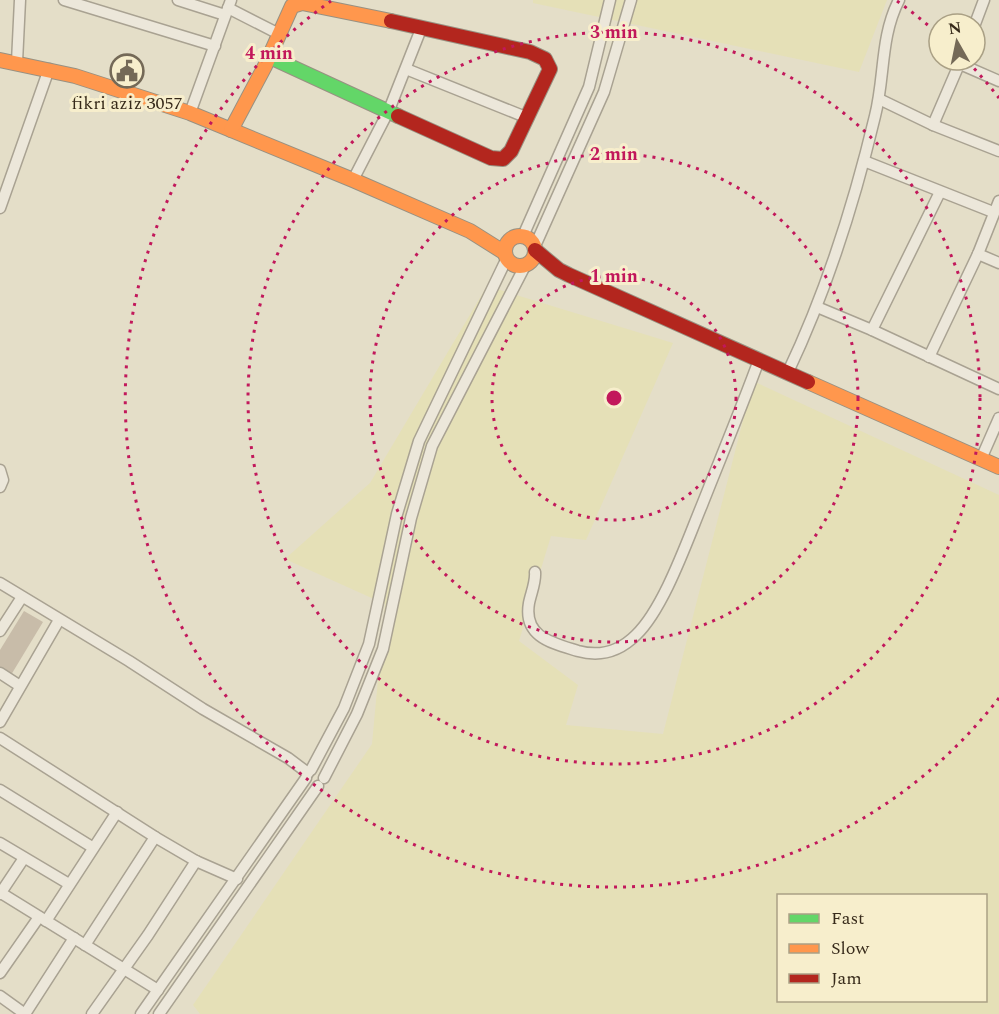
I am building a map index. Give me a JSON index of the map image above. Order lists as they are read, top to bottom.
{
  "places": {
    "public building": ["fikri aziz 3057"]
  },
  "legend": ["Fast", "Slow", "Jam"],
  "north": "top",
  "rings": [
    "3 min",
    "4 min",
    "2 min",
    "1 min"
  ]
}
